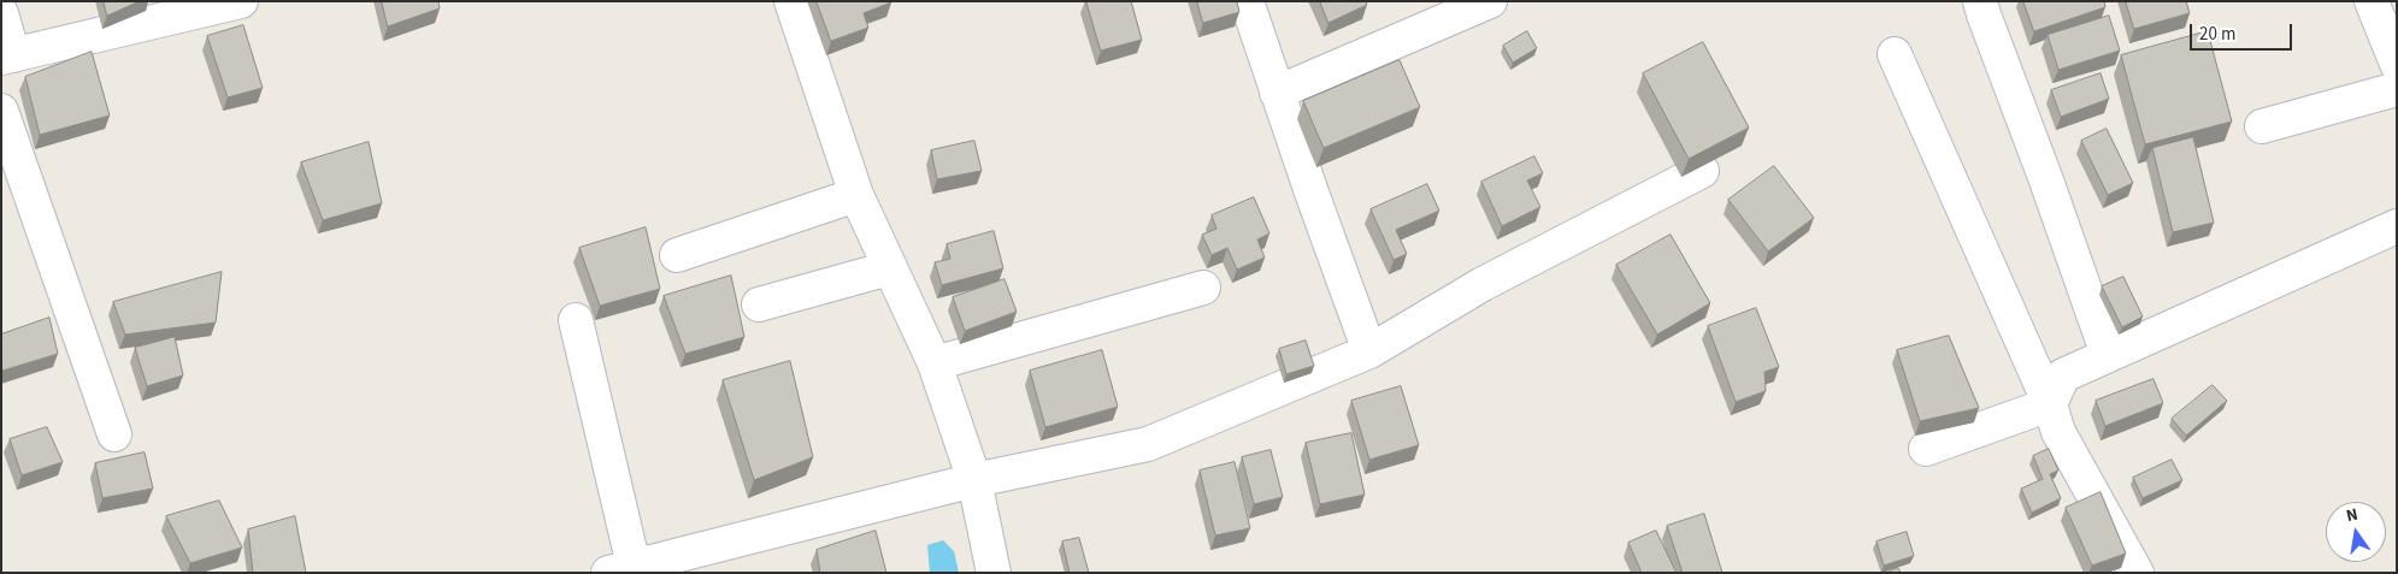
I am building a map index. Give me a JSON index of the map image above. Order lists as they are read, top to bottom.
{
  "scale_bar": "20 m",
  "north": "top"
}
